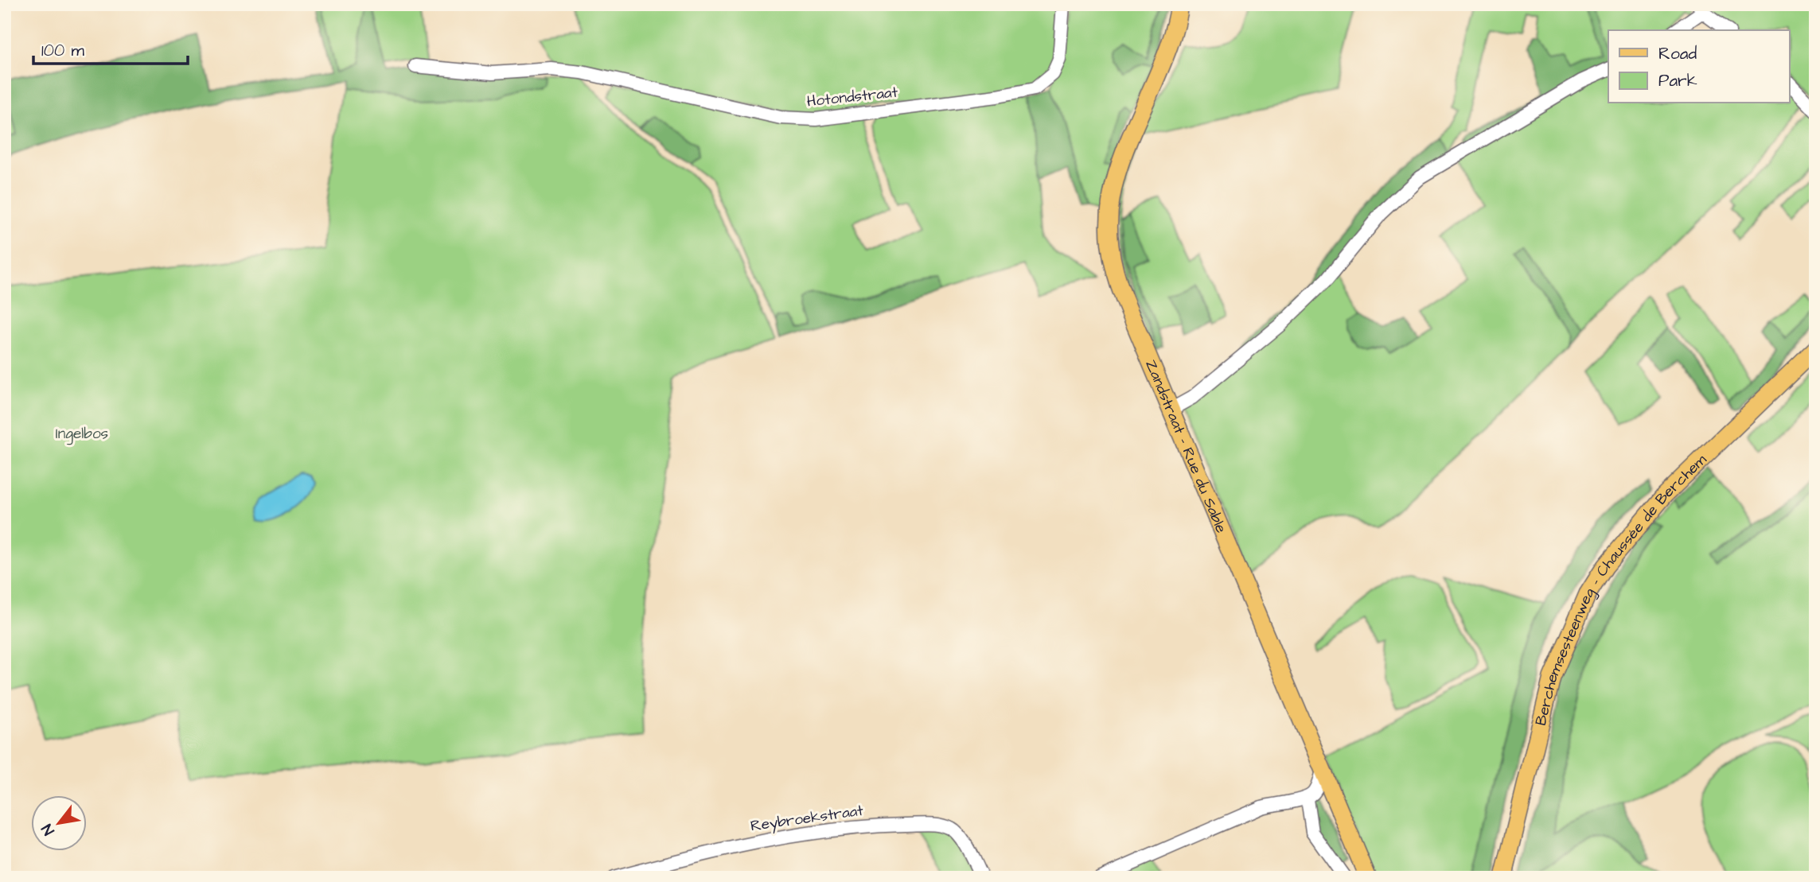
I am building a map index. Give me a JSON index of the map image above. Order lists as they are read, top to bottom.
{
  "streets": {
    "main road": ["Zandstraat - Rue du Sable", "Berchemsesteenweg - Chaussée de Berchem"],
    "street": ["Hotondstraat", "Reybroekstraat"]
  },
  "parks": ["Ingelbos"],
  "legend": ["Road", "Park"],
  "scale_bar": "100 m",
  "north": "bottom left"
}
